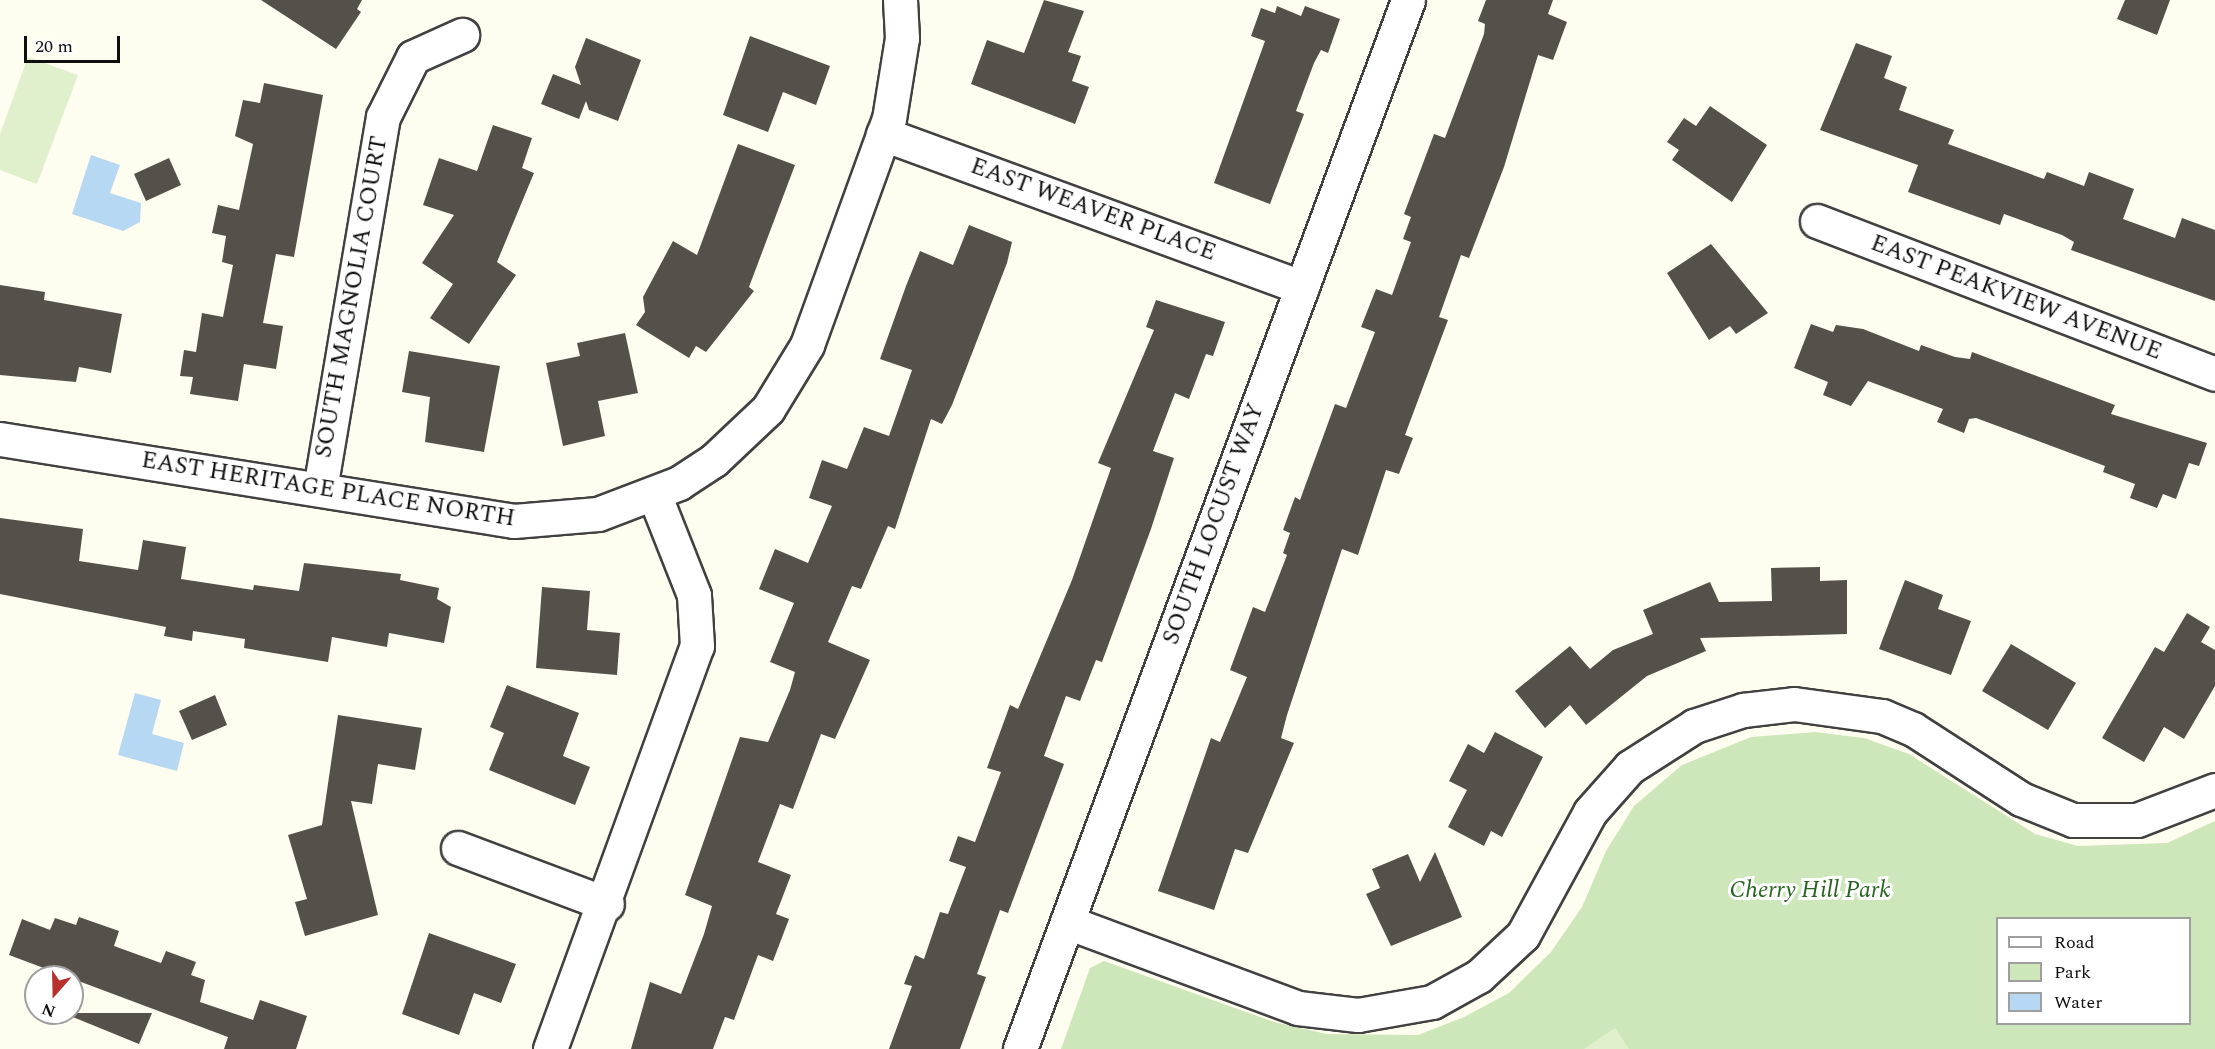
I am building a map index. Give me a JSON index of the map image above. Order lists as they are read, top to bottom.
{
  "streets": {
    "street": [
      "EAST WEAVER PLACE",
      "SOUTH MAGNOLIA COURT",
      "EAST PEAKVIEW AVENUE",
      "EAST HERITAGE PLACE NORTH",
      "SOUTH LOCUST WAY"
    ]
  },
  "crossings": [
    ["EAST WEAVER PLACE", "EAST HERITAGE PLACE NORTH"],
    ["EAST WEAVER PLACE", "SOUTH LOCUST WAY"],
    ["SOUTH MAGNOLIA COURT", "EAST HERITAGE PLACE NORTH"]
  ],
  "parks": ["Cherry Hill Park"],
  "legend": ["Road", "Park", "Water"],
  "scale_bar": "20 m",
  "north": "bottom"
}
